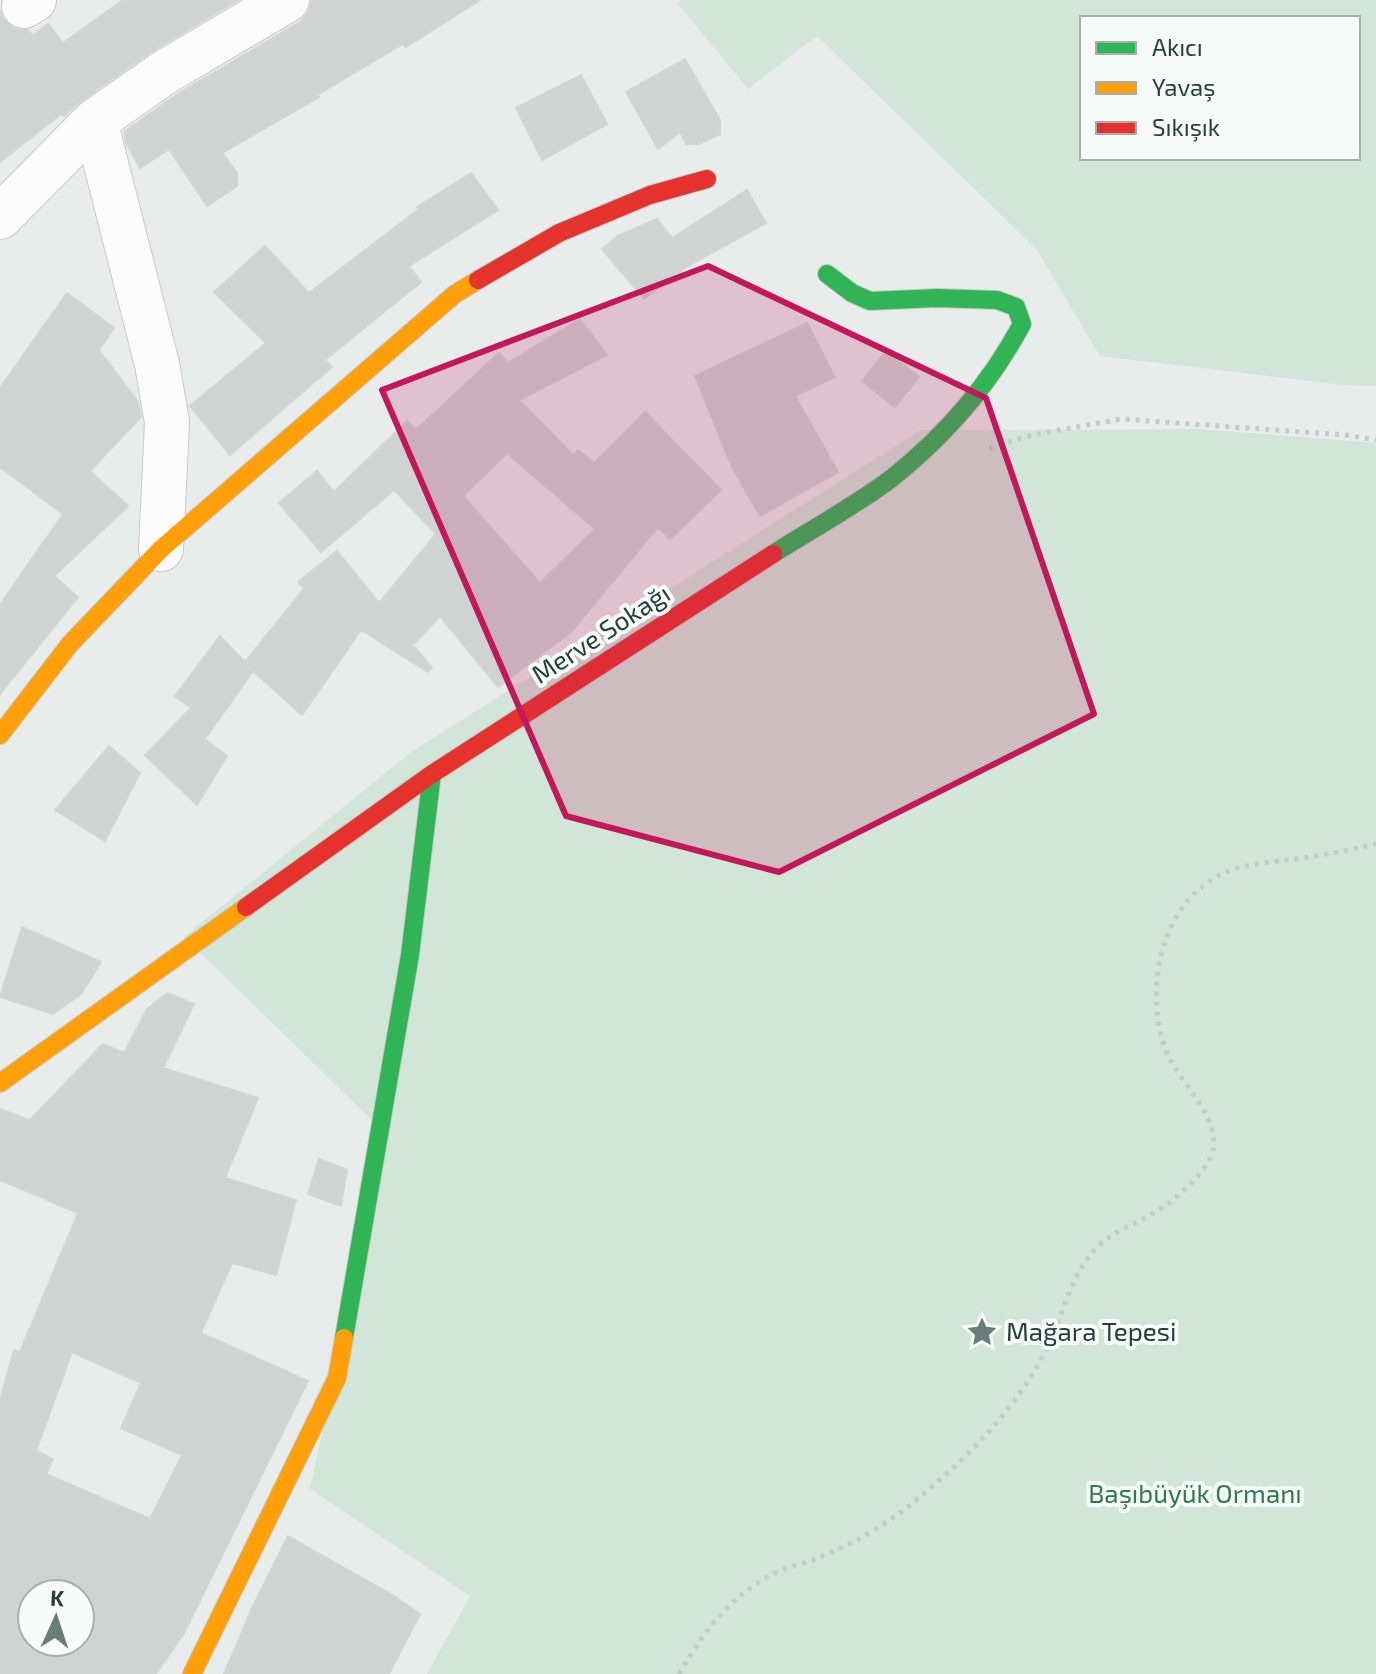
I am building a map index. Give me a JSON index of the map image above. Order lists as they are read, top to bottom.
{
  "streets": {
    "street": ["Merve Sokağı"]
  },
  "parks": ["Başıbüyük Ormanı"],
  "places": {
    "place": ["Mağara Tepesi"]
  },
  "legend": ["Akıcı", "Yavaş", "Sıkışık"],
  "north": "top"
}
